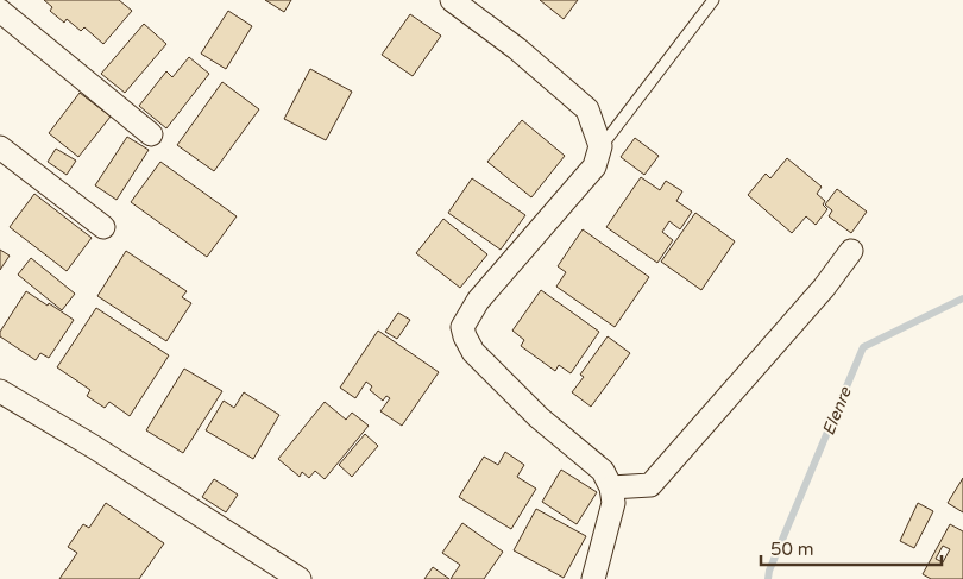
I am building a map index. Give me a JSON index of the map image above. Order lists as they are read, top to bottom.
{
  "water": ["Elenre"],
  "scale_bar": "50 m"
}
